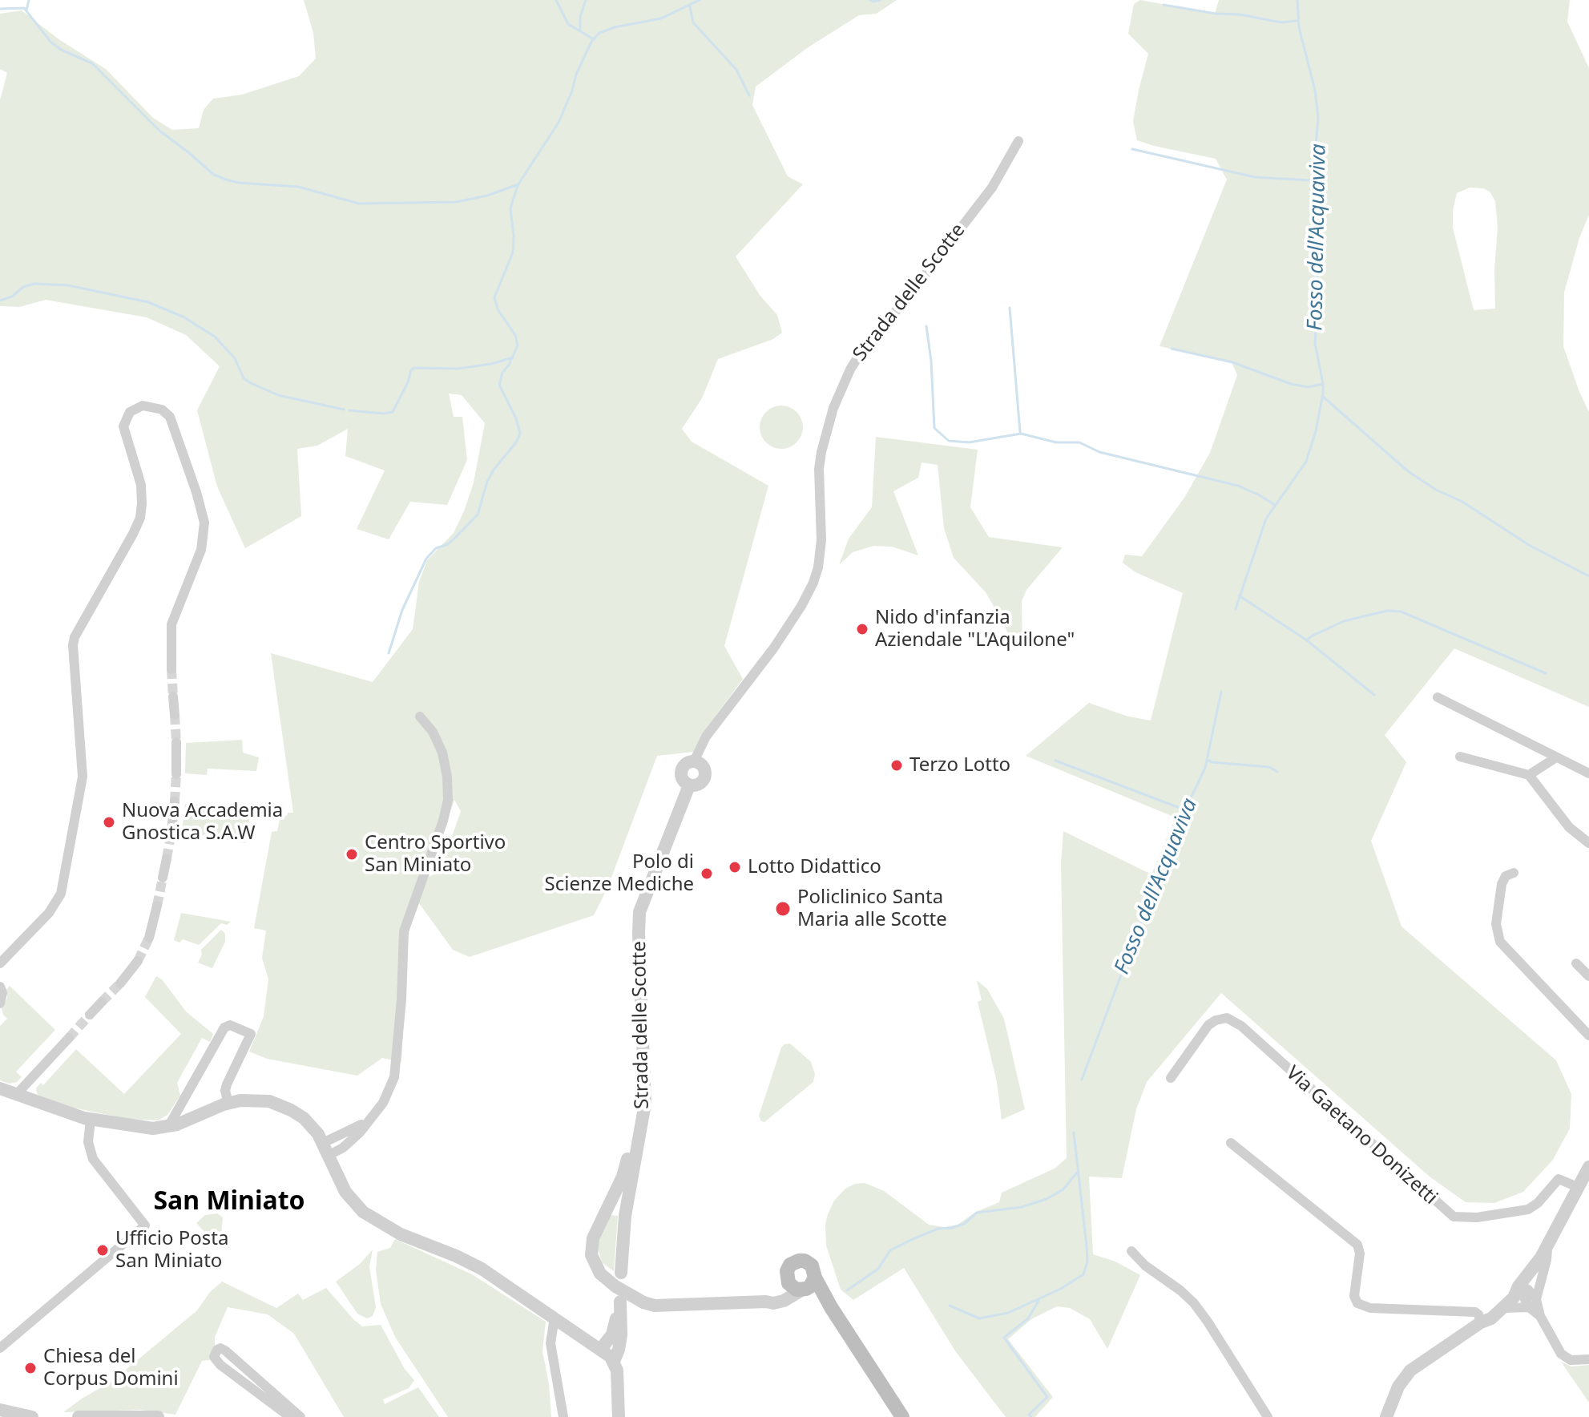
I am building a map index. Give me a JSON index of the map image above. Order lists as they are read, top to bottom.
{
  "streets": {
    "street": ["Strada delle Scotte", "Via Gaetano Donizetti"]
  },
  "districts": ["San Miniato"],
  "water": ["Fosso dell'Acquaviva"],
  "places": [
    "Nido d'infanzia Aziendale \"L'Aquilone\"",
    "Terzo Lotto",
    "Nuova Accademia Gnostica S.A.W",
    "Centro Sportivo San Miniato",
    "Lotto Didattico",
    "Polo di Scienze Mediche",
    "Policlinico Santa Maria alle Scotte",
    "Ufficio Posta San Miniato",
    "Chiesa del Corpus Domini"
  ]
}
